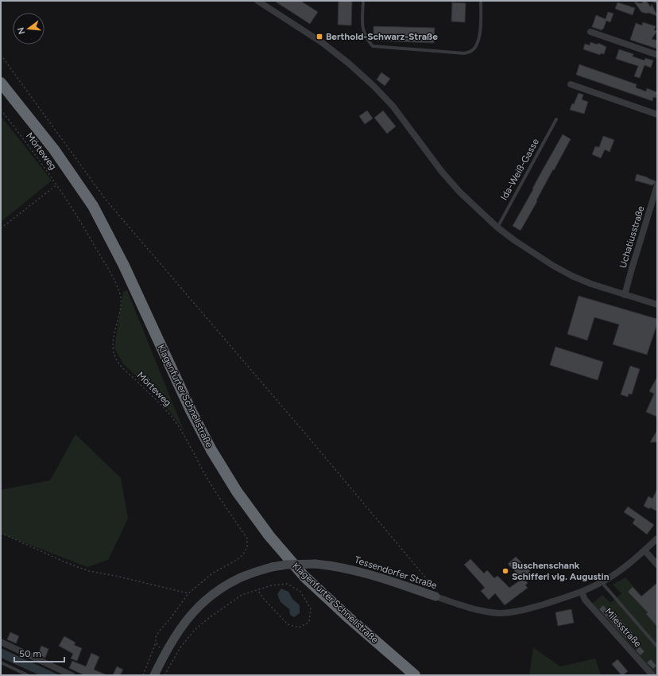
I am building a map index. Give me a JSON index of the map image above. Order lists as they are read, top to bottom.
{
  "streets": {
    "highway": ["Klagenfurter Schnellstraße"],
    "street": ["Uchatiusstraße", "Tessendorfer Straße", "Milesstraße"],
    "lane": ["Ida-Weiß-Gasse"],
    "path": ["Mörteweg"]
  },
  "crossings": [
    ["Tessendorfer Straße", "Milesstraße"]
  ],
  "places": {
    "transit": ["Berthold-Schwarz-Straße"],
    "other": ["Buschenschank Schifferl vlg. Augustin"]
  },
  "scale_bar": "50 m",
  "north": "left"
}
